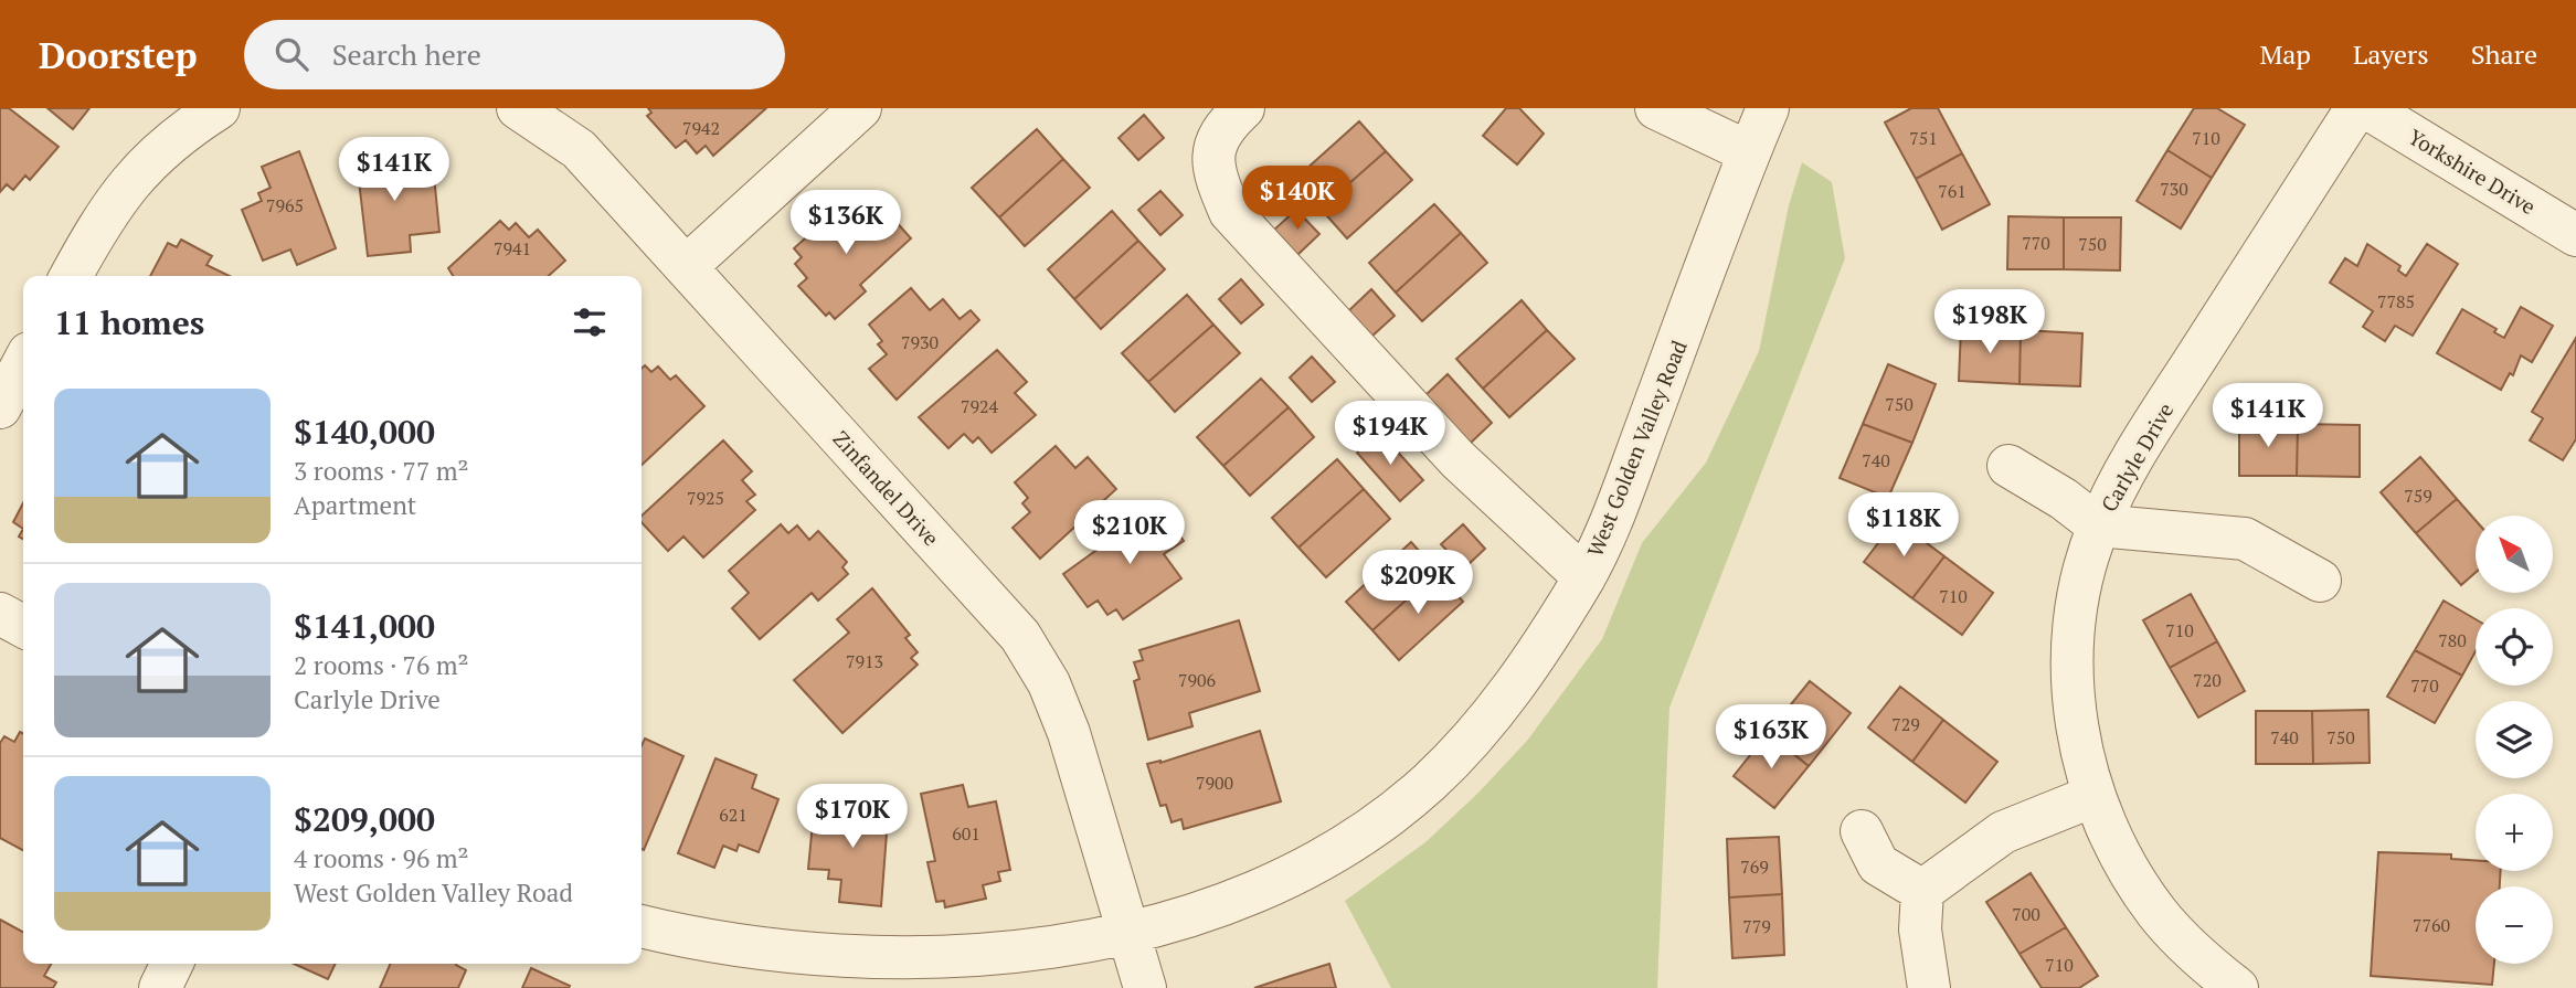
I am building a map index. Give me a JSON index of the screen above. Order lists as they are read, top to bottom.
{
  "streets": {
    "street": [
      "Yorkshire Drive",
      "West Golden Valley Road",
      "Carlyle Drive",
      "Zinfandel Drive"
    ]
  },
  "crossings": [
    ["West Golden Valley Road", "Zinfandel Drive"]
  ],
  "house_numbers": [
    "7942",
    "751",
    "710",
    "730",
    "761",
    "7965",
    "770",
    "750",
    "7941",
    "7785",
    "7930",
    "750",
    "7924",
    "740",
    "759",
    "7925",
    "710",
    "710",
    "780",
    "7913",
    "7906",
    "720",
    "770",
    "729",
    "740",
    "750",
    "7900",
    "621",
    "601",
    "769",
    "700",
    "7760",
    "779",
    "710"
  ],
  "north": "top left",
  "page": {
    "header": "Doorstep",
    "search": "Search here",
    "nav": ["Map", "Layers", "Share"],
    "price": [
      "$141K",
      "$140K",
      "$136K",
      "$198K",
      "$141K",
      "$194K",
      "$118K",
      "$210K",
      "$209K",
      "$163K",
      "$170K"
    ],
    "heading": "11 homes",
    "list": [
      {
        "name": "$140,000",
        "note": "3 rooms · 77 m² · Apartment"
      },
      {
        "name": "$141,000",
        "note": "2 rooms · 76 m² · Carlyle Drive"
      },
      {
        "name": "$209,000",
        "note": "4 rooms · 96 m² · West Golden Valley Road"
      }
    ],
    "map_buttons": ["+", "−"]
  }
}
